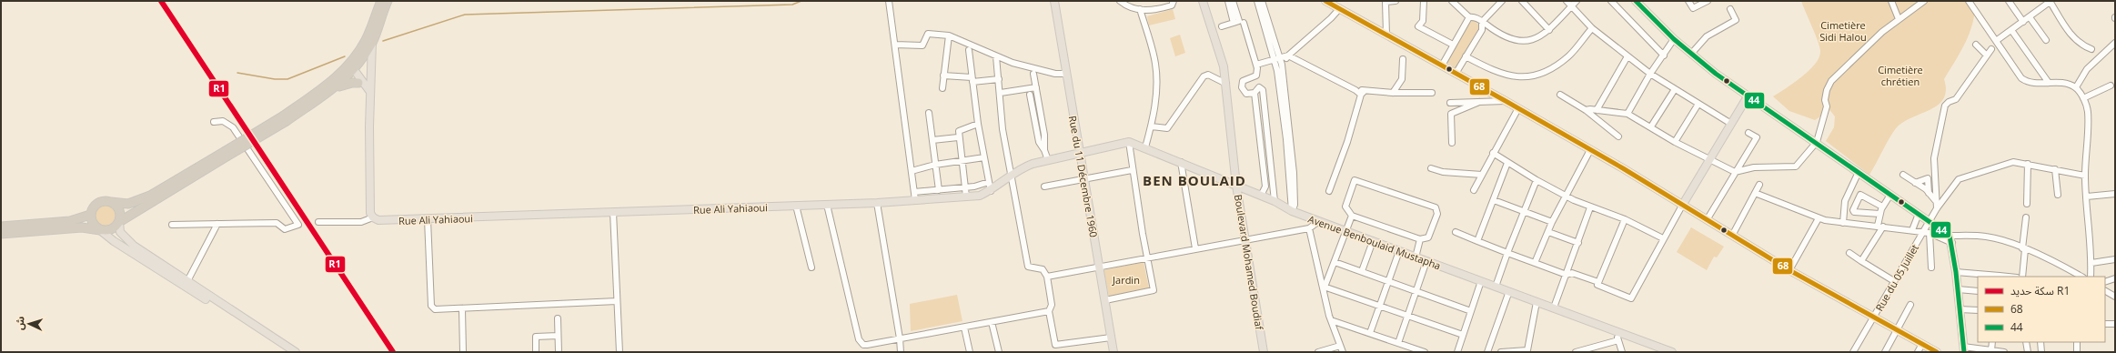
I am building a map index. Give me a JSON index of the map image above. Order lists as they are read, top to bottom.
{
  "streets": {
    "main road": [
      "Rue du 11 Décembre 1960",
      "Rue Ali Yahiaoui",
      "Avenue Benboulaid Mustapha",
      "Boulevard Mohamed Boudiaf"
    ],
    "street": ["Rue du 05 Juillet"]
  },
  "crossings": [
    ["Rue du 11 Décembre 1960", "Rue Ali Yahiaoui"],
    ["Avenue Benboulaid Mustapha", "Boulevard Mohamed Boudiaf"]
  ],
  "districts": ["BEN BOULAID"],
  "parks": ["Cimetière Sidi Halou", "Cimetière chrétien", "Jardin"],
  "lines": ["rail line R1", "transit line 68", "transit line 44"],
  "legend": ["سكة حديد R1", "68", "44"],
  "north": "left"
}
